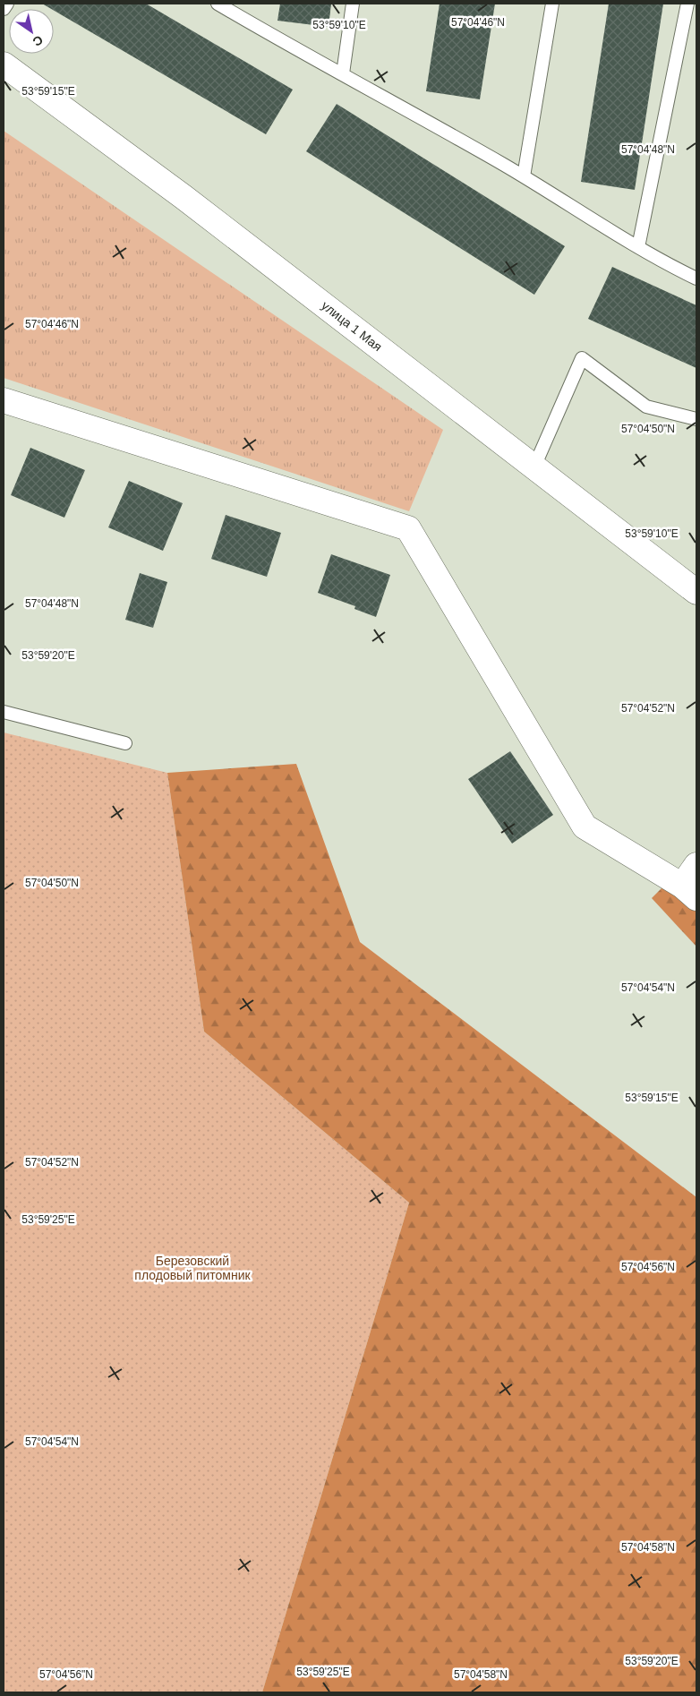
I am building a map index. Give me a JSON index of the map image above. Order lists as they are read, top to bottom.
{
  "streets": {
    "street": ["улица 1 Мая"]
  },
  "parks": ["Березовский плодовый питомник"],
  "north": "bottom right",
  "coordinates": [
    "57°04'46\"N",
    "53°59'10\"E",
    "53°59'15\"E",
    "57°04'48\"N",
    "57°04'50\"N",
    "53°59'20\"E",
    "57°04'52\"N",
    "57°04'54\"N",
    "53°59'25\"E",
    "57°04'56\"N",
    "57°04'58\"N"
  ]
}
